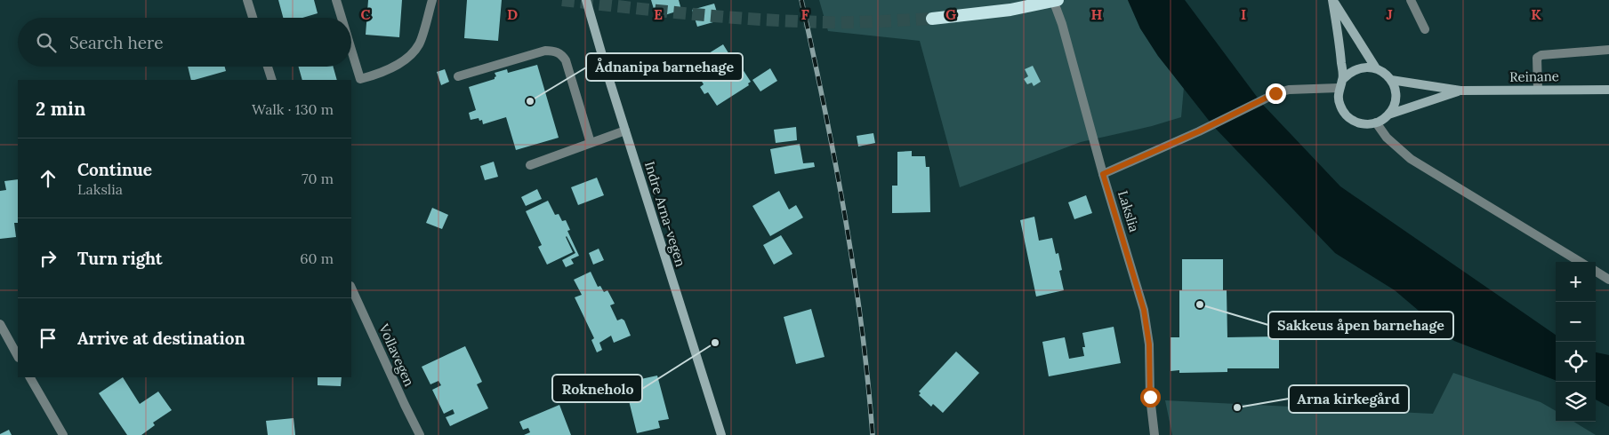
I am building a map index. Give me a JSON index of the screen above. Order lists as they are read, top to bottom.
{
  "streets": {
    "main road": ["Reinane", "Indre Arna-vegen"],
    "street": ["Lakslia", "Vollavegen"]
  },
  "places": [
    "Ådnanipa barnehage",
    "Sakkeus åpen barnehage",
    "Rokneholo",
    "Arna kirkegård"
  ],
  "page": {
    "search": "Search here",
    "heading": ["2 min", "Walk · 130 m"],
    "list": [
      ["Continue", "Lakslia", "70 m"],
      ["Turn right", "60 m"],
      "Arrive at destination"
    ],
    "map_buttons": ["+", "−"]
  },
  "grid": {
    "columns": [
      "C",
      "D",
      "E",
      "F",
      "G",
      "H",
      "I",
      "J",
      "K"
    ]
  }
}
